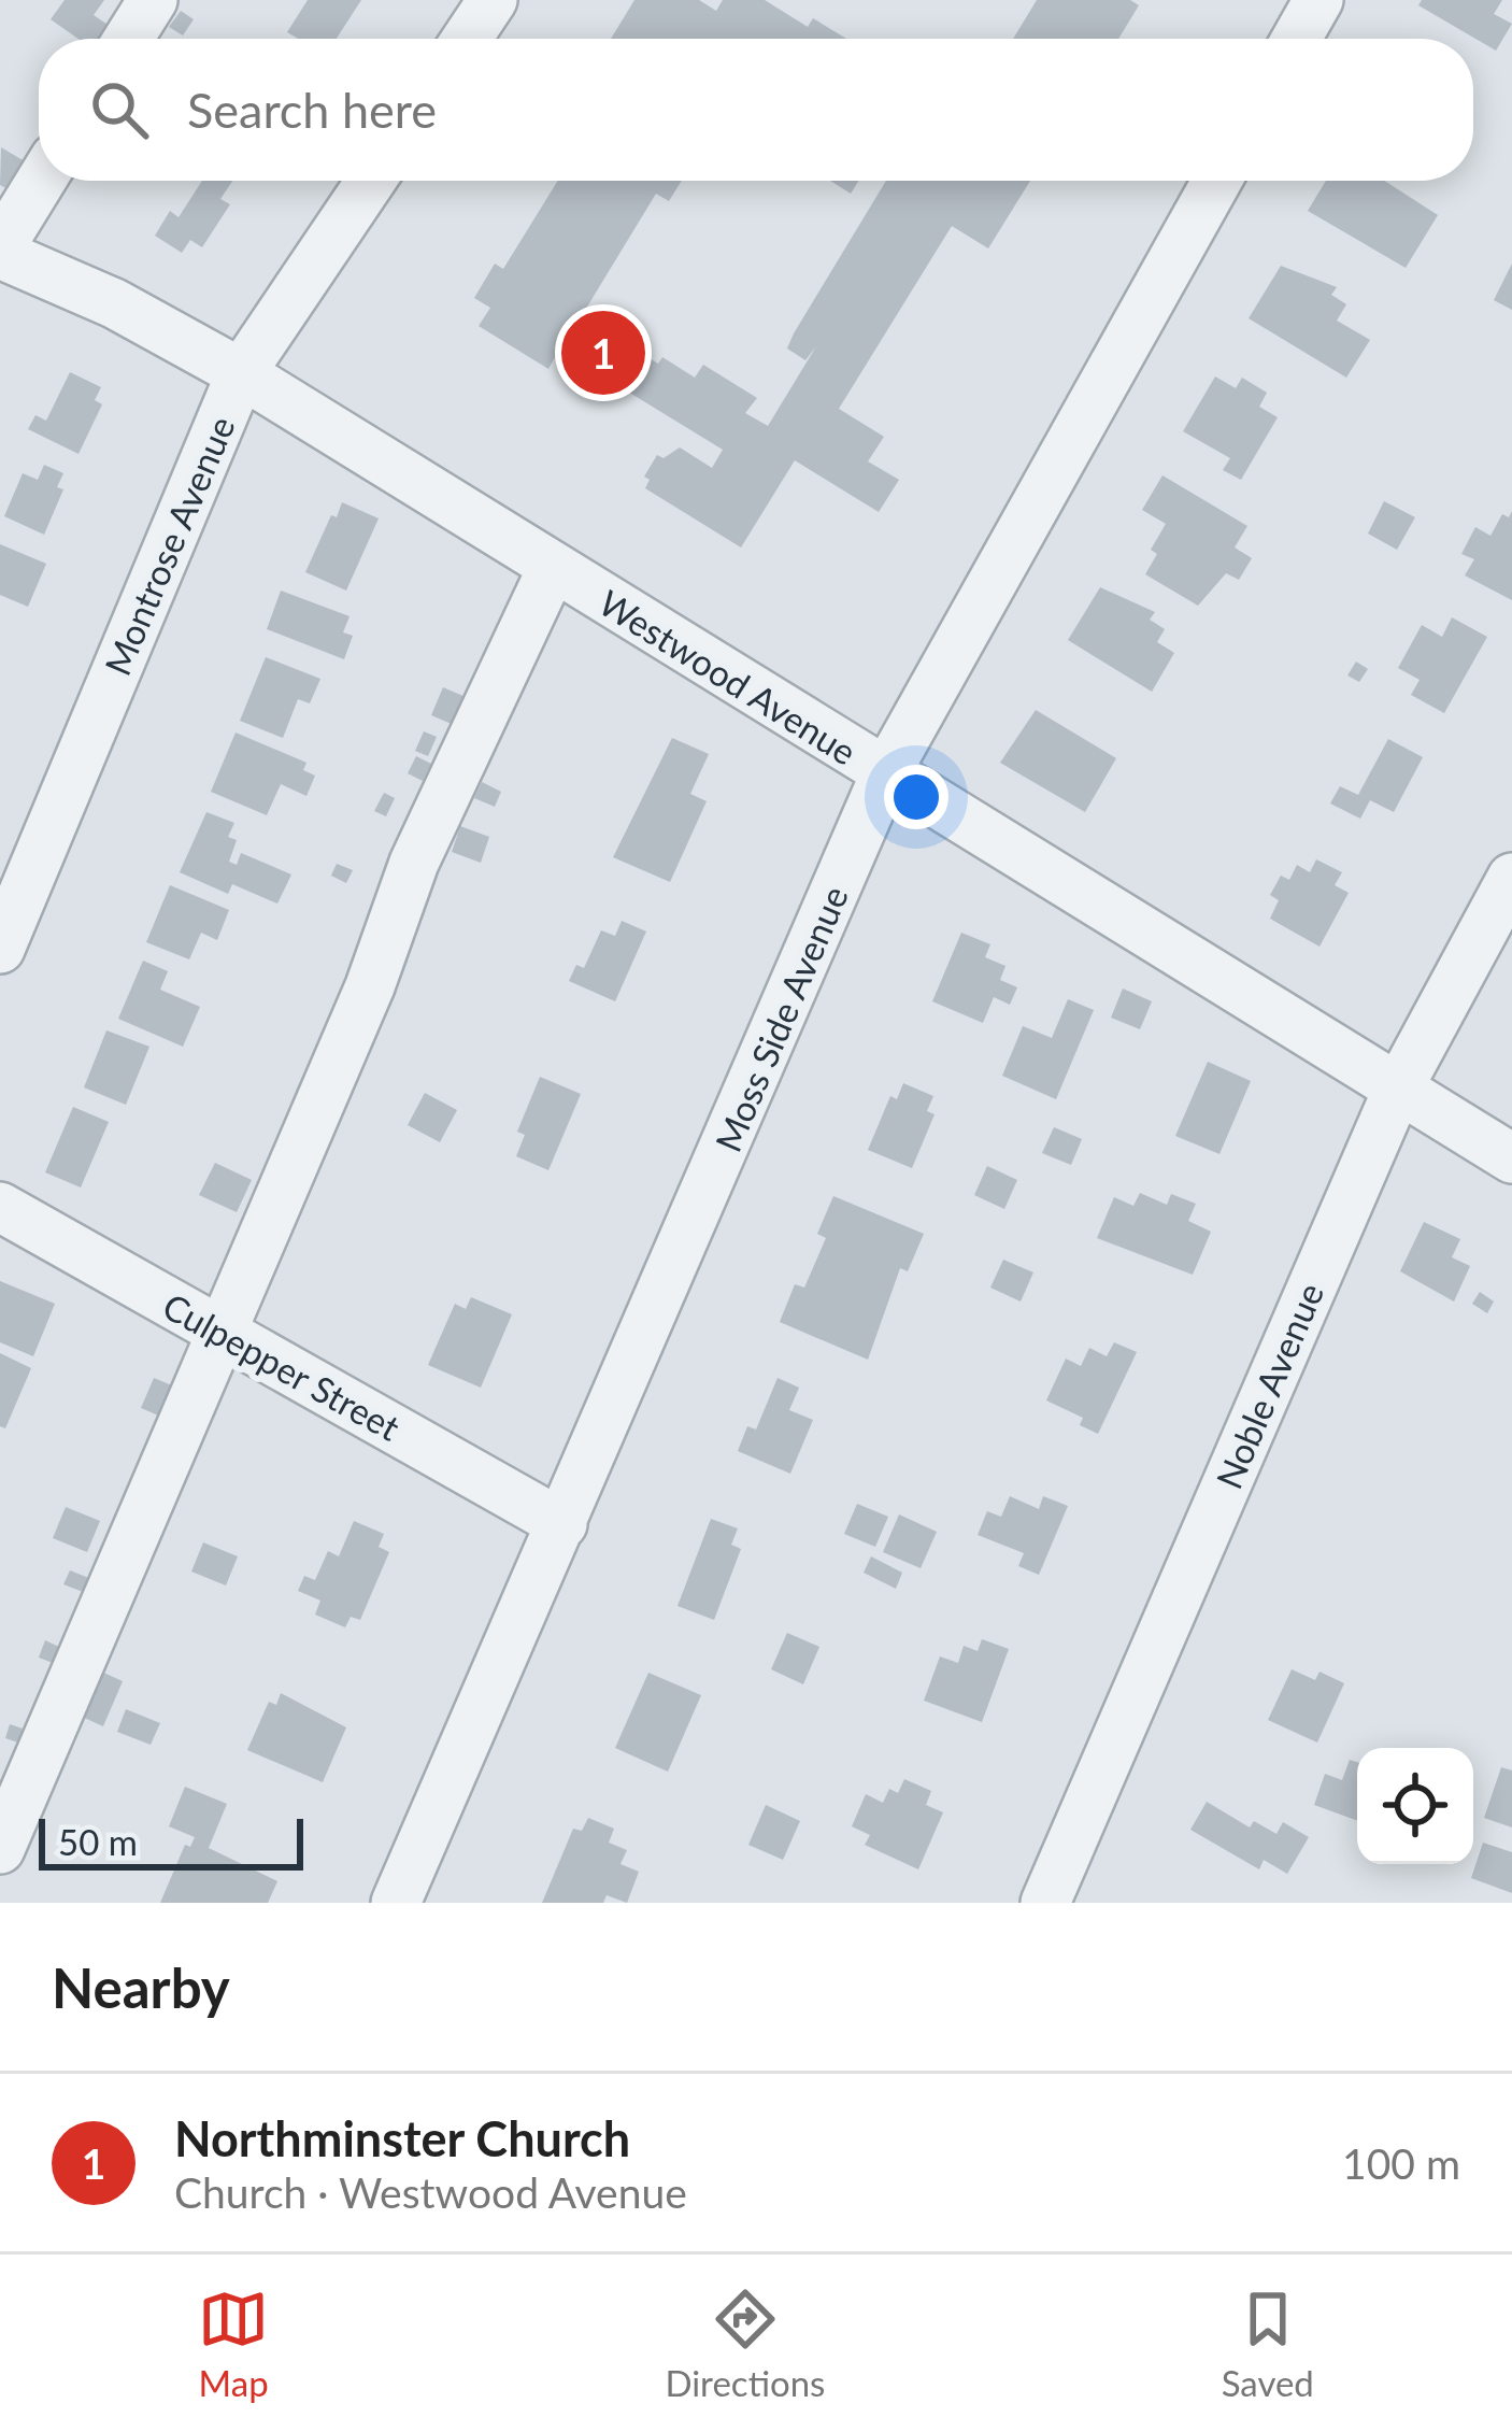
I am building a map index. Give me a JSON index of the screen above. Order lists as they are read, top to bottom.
{
  "streets": {
    "street": [
      "Montrose Avenue",
      "Westwood Avenue",
      "Moss Side Avenue",
      "Culpepper Street",
      "Noble Avenue"
    ]
  },
  "crossings": [
    ["Montrose Avenue", "Westwood Avenue"],
    ["Westwood Avenue", "Moss Side Avenue"],
    ["Westwood Avenue", "Noble Avenue"],
    ["Moss Side Avenue", "Culpepper Street"]
  ],
  "scale_bar": "50 m",
  "page": {
    "search": "Search here",
    "pins": "1",
    "scale": "50 m",
    "heading": "Nearby",
    "list": [
      {
        "mark": "1",
        "name": "Northminster Church",
        "note": "Church · Westwood Avenue",
        "value": "100 m"
      }
    ],
    "nav": ["Map", "Directions", "Saved"]
  }
}
